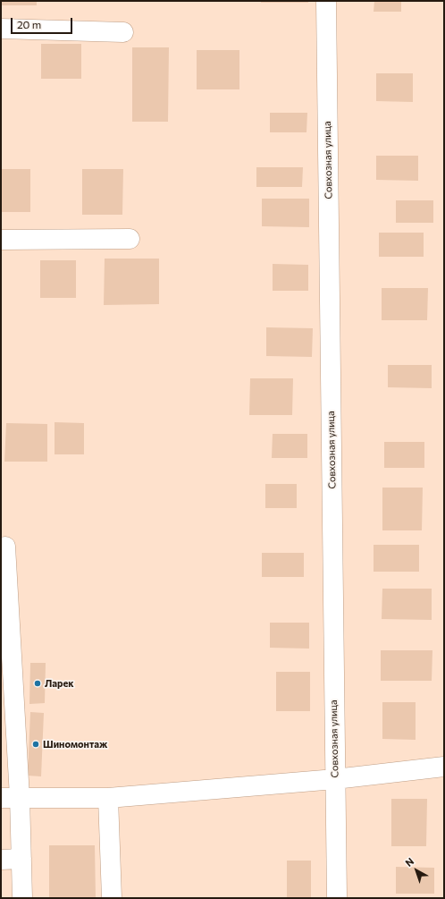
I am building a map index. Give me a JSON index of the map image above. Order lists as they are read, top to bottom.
{
  "streets": {
    "street": ["Совхозная улица"]
  },
  "places": ["Ларек", "Шиномонтаж"],
  "scale_bar": "20 m",
  "north": "top left"
}
